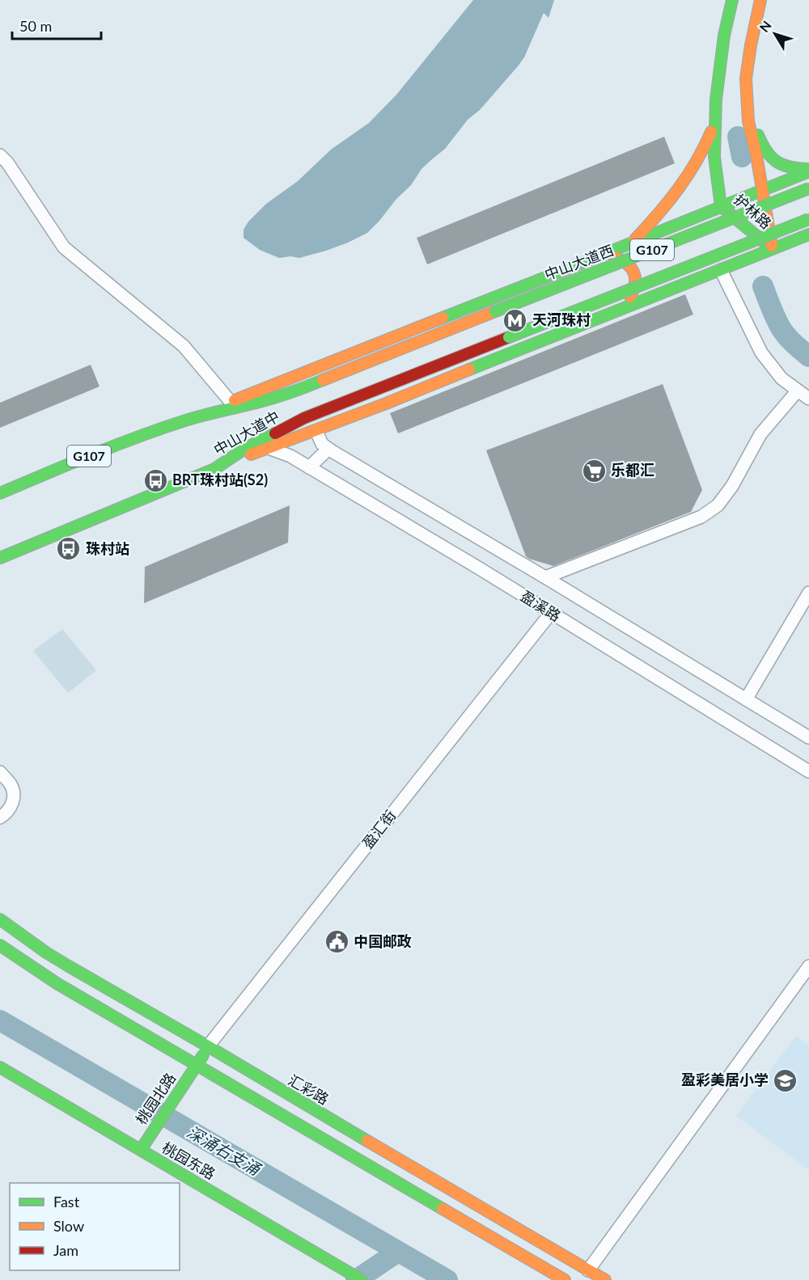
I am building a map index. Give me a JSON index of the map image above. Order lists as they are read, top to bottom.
{
  "streets": {
    "main road": [
      "护林路",
      "G107",
      "中山大道西",
      "中山大道中",
      "汇彩路",
      "桃园北路",
      "桃园东路"
    ],
    "street": ["盈溪路", "盈汇街"]
  },
  "crossings": [
    ["中山大道西", "中山大道中"],
    ["盈溪路", "盈汇街"],
    ["盈汇街", "汇彩路"],
    ["盈汇街", "桃园北路"],
    ["汇彩路", "桃园北路"],
    ["桃园北路", "桃园东路"]
  ],
  "water": ["深涌右支涌"],
  "places": {
    "metro station": ["天河珠村"],
    "supermarket": ["乐都汇"],
    "bus stop": ["BRT珠村站(S2)", "珠村站"],
    "public building": ["中国邮政"],
    "school or university": ["盈彩美居小学"]
  },
  "legend": ["Fast", "Slow", "Jam"],
  "scale_bar": "50 m",
  "north": "top left"
}
